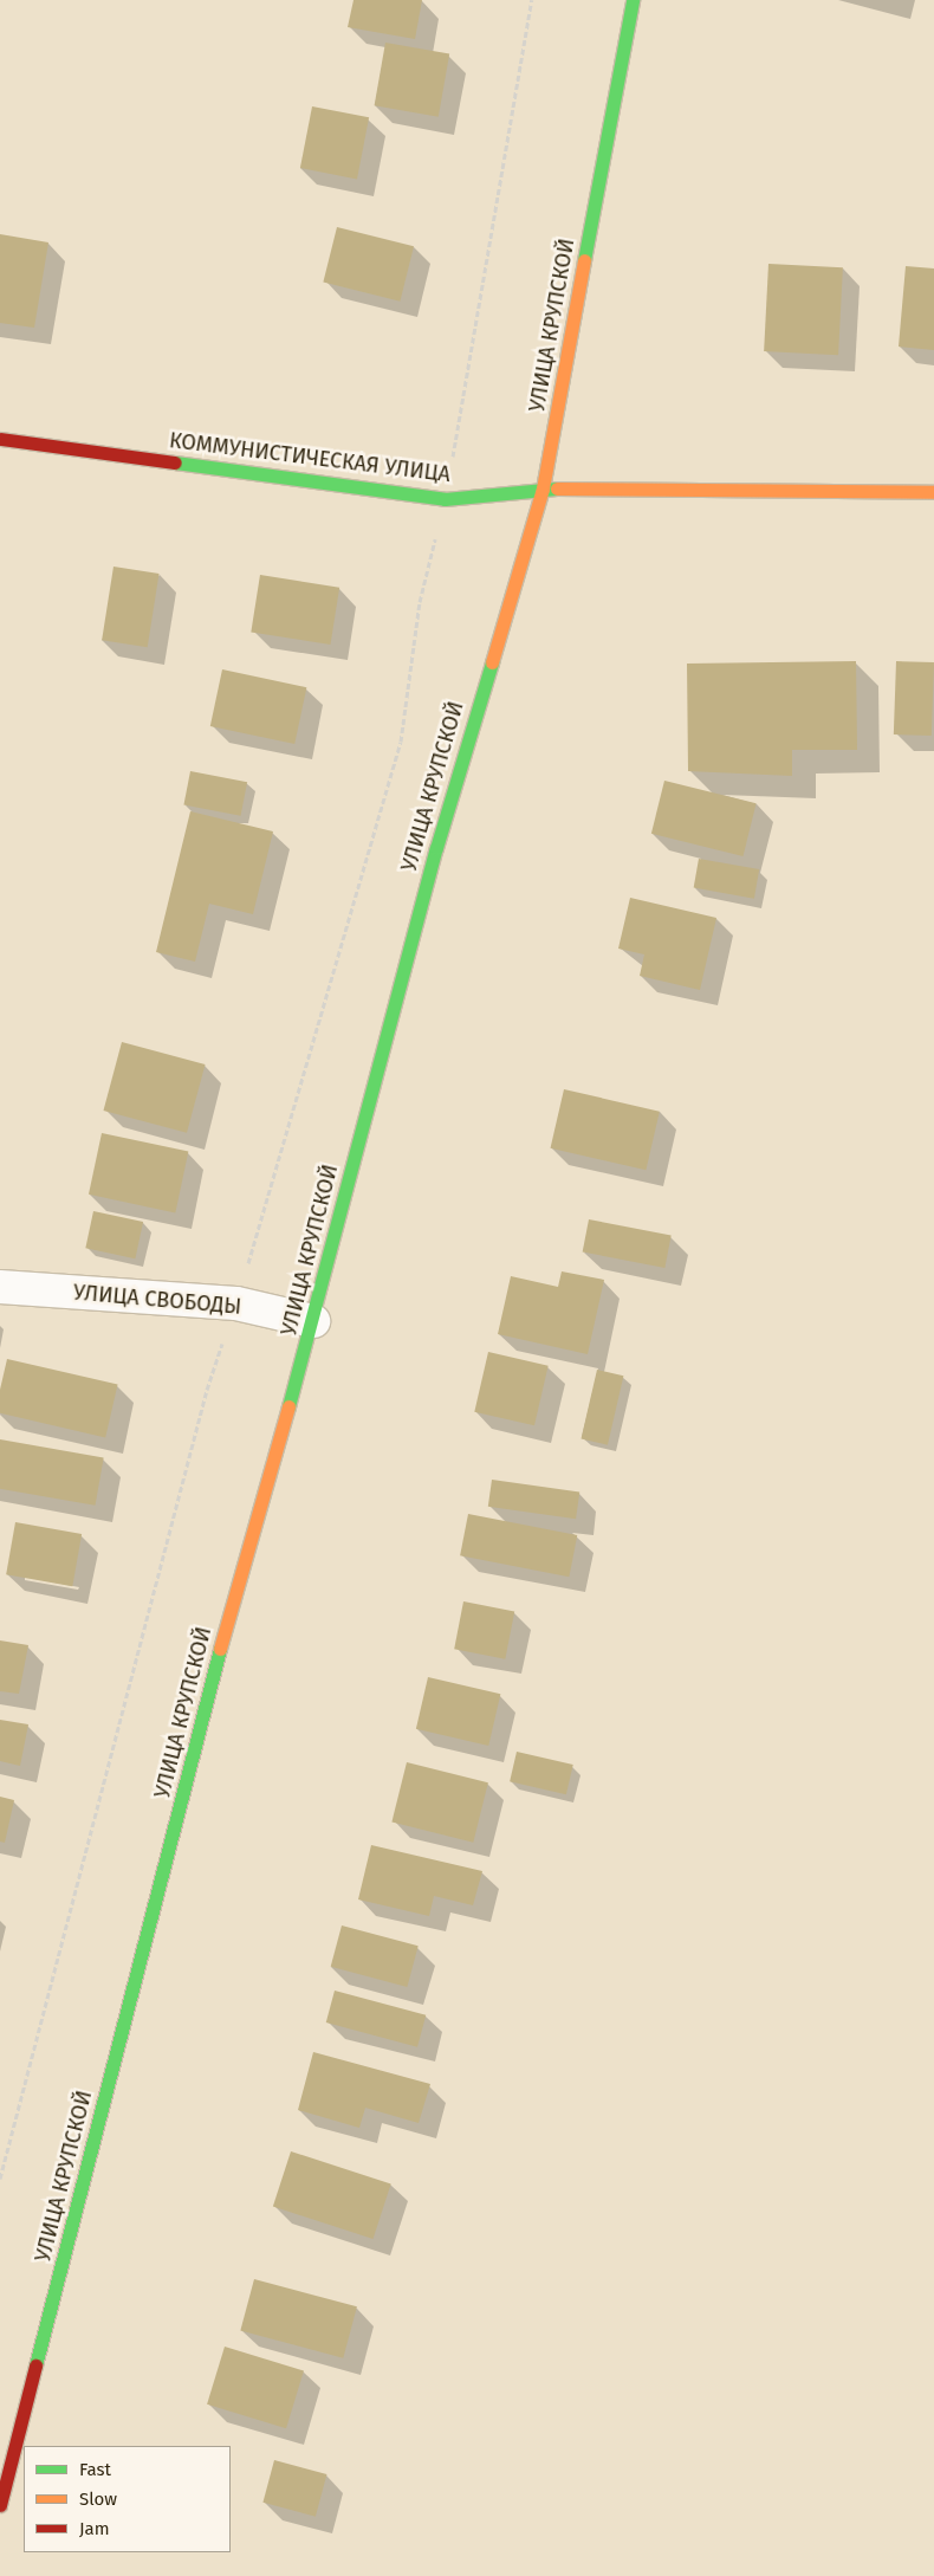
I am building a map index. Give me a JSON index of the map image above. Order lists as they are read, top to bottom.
{
  "streets": {
    "street": ["УЛИЦА КРУПСКОЙ", "КОММУНИСТИЧЕСКАЯ УЛИЦА", "УЛИЦА СВОБОДЫ"]
  },
  "crossings": [
    ["УЛИЦА КРУПСКОЙ", "КОММУНИСТИЧЕСКАЯ УЛИЦА"],
    ["УЛИЦА КРУПСКОЙ", "УЛИЦА СВОБОДЫ"]
  ],
  "legend": ["Fast", "Slow", "Jam"]
}
